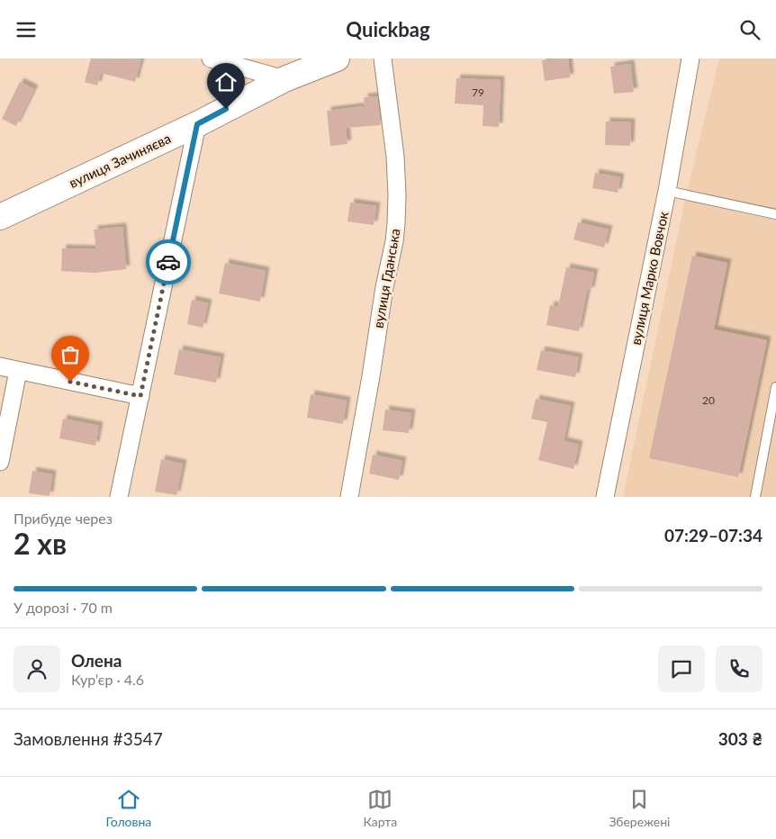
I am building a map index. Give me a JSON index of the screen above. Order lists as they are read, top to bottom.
{
  "streets": {
    "main road": ["вулиця Зачиняєва"],
    "street": ["вулиця Гданська", "вулиця Марко Вовчок"]
  },
  "house_numbers": ["79", "20"],
  "page": {
    "header": "Quickbag",
    "heading": ["2 хв", "Прибуде через", "07:29–07:34"],
    "panel": [
      "Олена",
      "Кур’єр · 4.6",
      "Замовлення #3547",
      "303 ₴"
    ],
    "bar": "У дорозі · 70 m",
    "tabs": ["Головна", "Карта", "Збережені"]
  }
}
